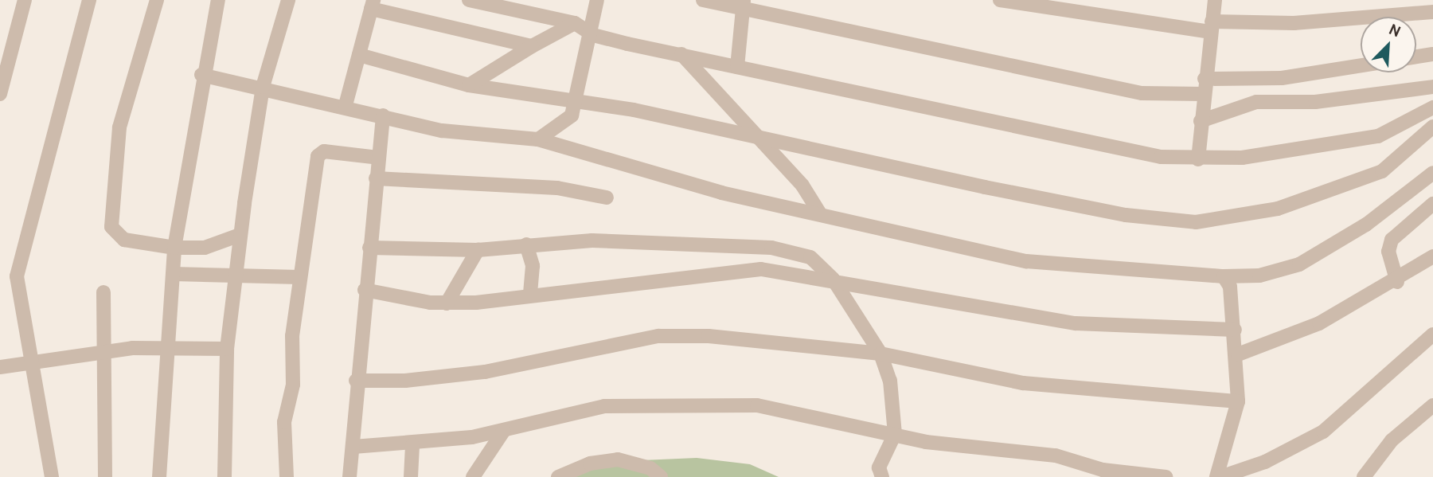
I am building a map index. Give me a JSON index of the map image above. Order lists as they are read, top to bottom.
{
  "north": "top right"
}
